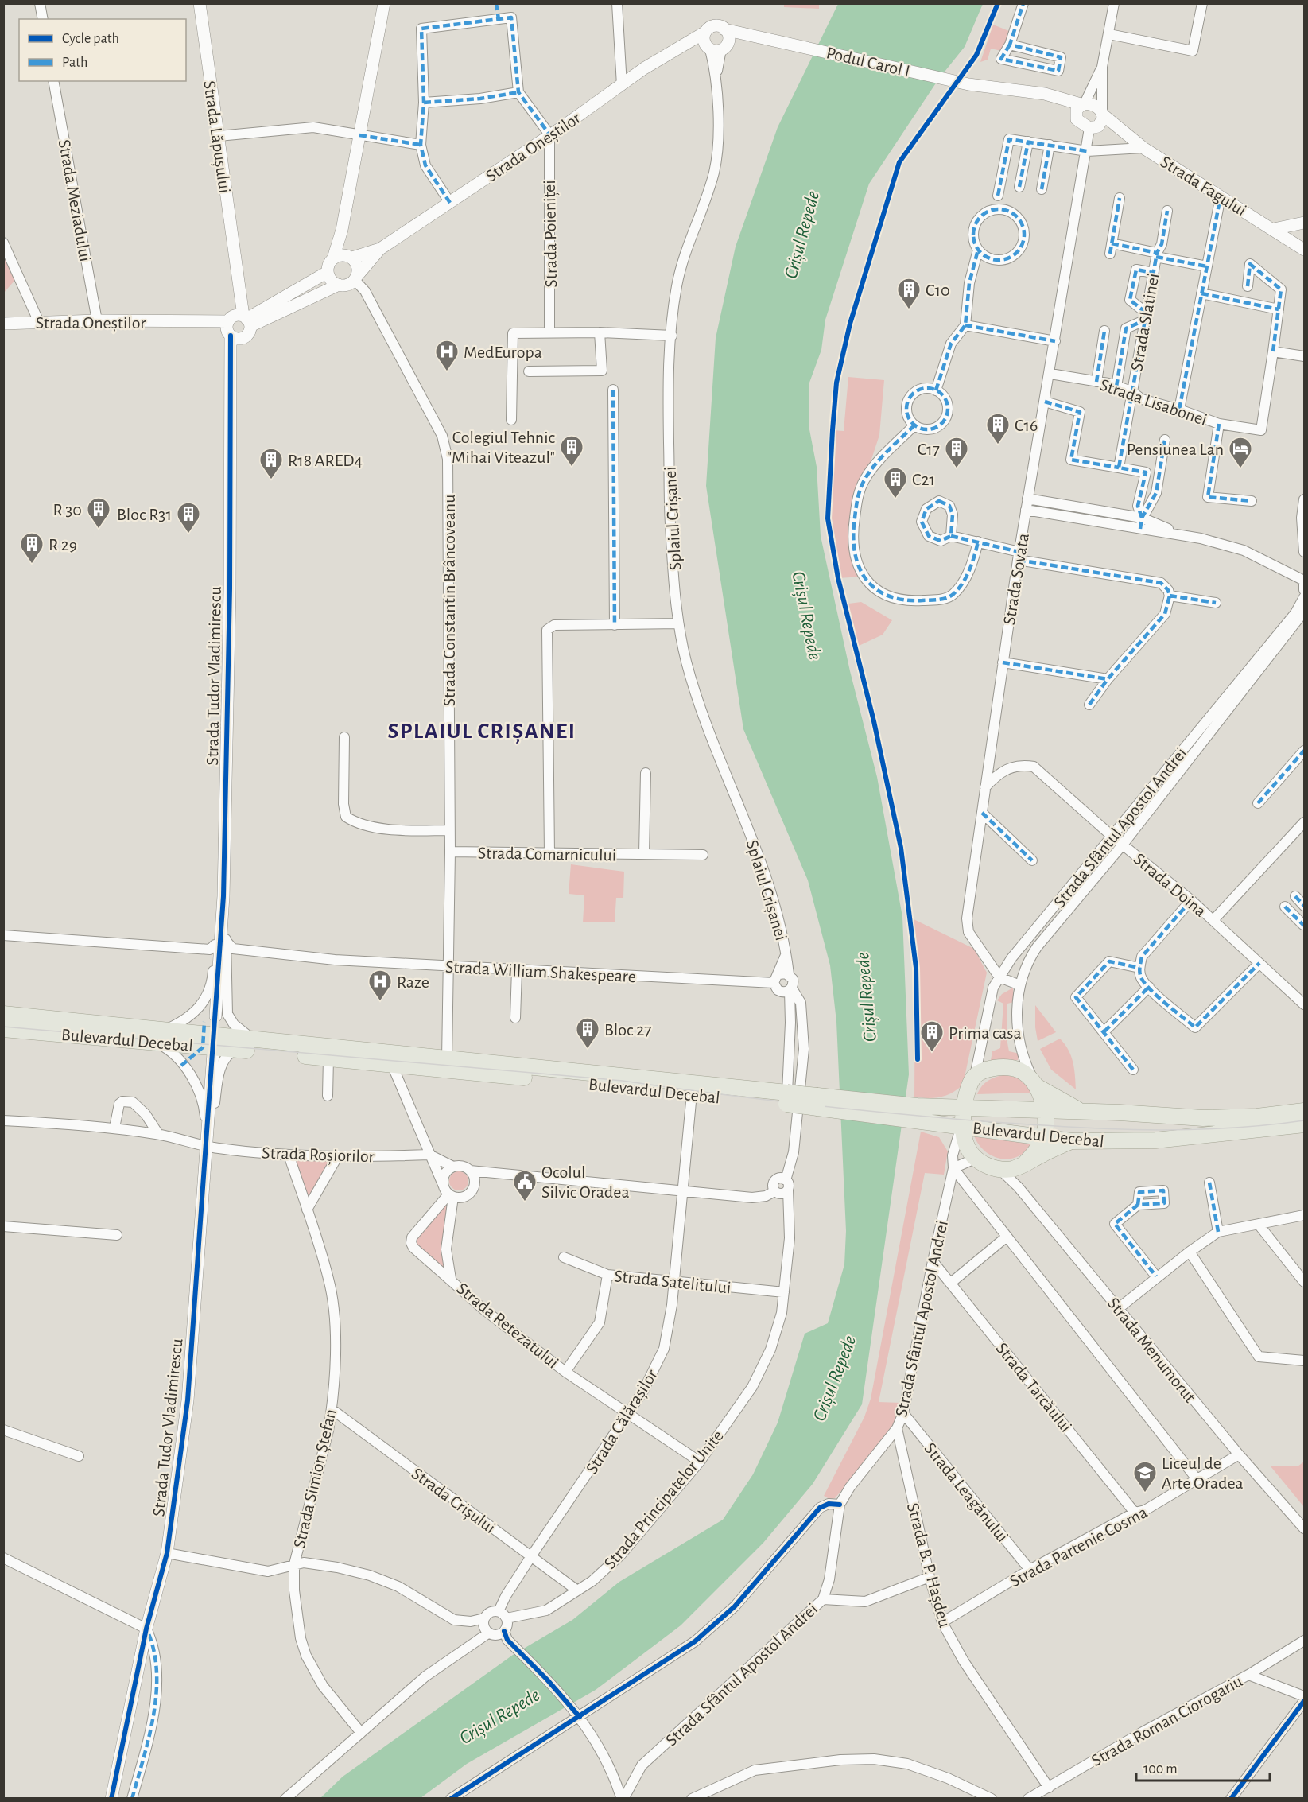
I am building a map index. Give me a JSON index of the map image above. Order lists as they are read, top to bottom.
{
  "streets": {
    "main road": ["Bulevardul Decebal"],
    "street": [
      "Podul Carol I",
      "Strada Lăpușului",
      "Strada Oneștilor",
      "Strada Fagului",
      "Strada Meziadului",
      "Strada Poieniței",
      "Strada Slatinei",
      "Strada Lisabonei",
      "Splaiul Crișanei",
      "Strada Sovata",
      "Strada Constantin Brâncoveanu",
      "Strada Tudor Vladimirescu",
      "Strada Sfântul Apostol Andrei",
      "Strada Comarnicului",
      "Strada Doina",
      "Strada William Shakespeare",
      "Strada Roșiorilor",
      "Strada Satelitului",
      "Strada Retezatului",
      "Strada Menumorut",
      "Strada Tarcăului",
      "Strada Călărașilor",
      "Strada Simion Ștefan",
      "Strada Leagănului",
      "Strada Principatelor Unite",
      "Strada Crișului",
      "Strada Partenie Cosma",
      "Strada B. P. Hașdeu",
      "Strada Roman Ciorogariu"
    ]
  },
  "crossings": [
    ["Podul Carol I", "Strada Oneștilor"],
    ["Podul Carol I", "Strada Fagului"],
    ["Podul Carol I", "Splaiul Crișanei"],
    ["Strada Lăpușului", "Strada Oneștilor"],
    ["Strada Lăpușului", "Strada Tudor Vladimirescu"],
    ["Strada Oneștilor", "Strada Meziadului"],
    ["Strada Oneștilor", "Strada Poieniței"],
    ["Strada Oneștilor", "Splaiul Crișanei"],
    ["Strada Oneștilor", "Strada Constantin Brâncoveanu"],
    ["Strada Oneștilor", "Strada Tudor Vladimirescu"],
    ["Strada Fagului", "Strada Sovata"],
    ["Strada Slatinei", "Strada Lisabonei"],
    ["Strada Lisabonei", "Strada Sovata"],
    ["Splaiul Crișanei", "Strada William Shakespeare"],
    ["Strada Sovata", "Strada Sfântul Apostol Andrei"],
    ["Strada Sovata", "Strada Doina"],
    ["Strada Constantin Brâncoveanu", "Strada Comarnicului"],
    ["Strada Constantin Brâncoveanu", "Strada William Shakespeare"],
    ["Strada Constantin Brâncoveanu", "Bulevardul Decebal"],
    ["Strada Tudor Vladimirescu", "Strada Roșiorilor"],
    ["Strada Sfântul Apostol Andrei", "Strada Doina"],
    ["Strada Sfântul Apostol Andrei", "Bulevardul Decebal"],
    ["Strada Sfântul Apostol Andrei", "Strada Tarcăului"],
    ["Strada Sfântul Apostol Andrei", "Strada Leagănului"],
    ["Strada Sfântul Apostol Andrei", "Strada B. P. Hașdeu"],
    ["Bulevardul Decebal", "Strada Călărașilor"],
    ["Strada Roșiorilor", "Strada Simion Ștefan"],
    ["Strada Satelitului", "Strada Retezatului"],
    ["Strada Satelitului", "Strada Călărașilor"],
    ["Strada Satelitului", "Strada Principatelor Unite"],
    ["Strada Retezatului", "Strada Călărașilor"],
    ["Strada Retezatului", "Strada Principatelor Unite"],
    ["Strada Menumorut", "Strada Partenie Cosma"],
    ["Strada Tarcăului", "Strada Partenie Cosma"],
    ["Strada Călărașilor", "Strada Principatelor Unite"],
    ["Strada Călărașilor", "Strada Crișului"],
    ["Strada Simion Ștefan", "Strada Crișului"],
    ["Strada Leagănului", "Strada Partenie Cosma"],
    ["Strada Principatelor Unite", "Strada Crișului"],
    ["Strada Partenie Cosma", "Strada B. P. Hașdeu"],
    ["Strada B. P. Hașdeu", "Strada Roman Ciorogariu"]
  ],
  "districts": ["SPLAIUL CRIȘANEI"],
  "water": ["Crișul Repede"],
  "places": {
    "building": [
      "C10",
      "C16",
      "Colegiul Tehnic \"Mihai Viteazul\"",
      "C17",
      "R18 ARED4",
      "C21",
      "R 30",
      "Bloc R31",
      "R 29",
      "Bloc 27",
      "Prima casa"
    ],
    "hospital": ["MedEuropa", "Raze"],
    "hotel": ["Pensiunea Lan"],
    "public building": ["Ocolul Silvic Oradea"],
    "school or university": ["Liceul de Arte Oradea"]
  },
  "legend": ["Cycle path", "Path"],
  "scale_bar": "100 m"
}
